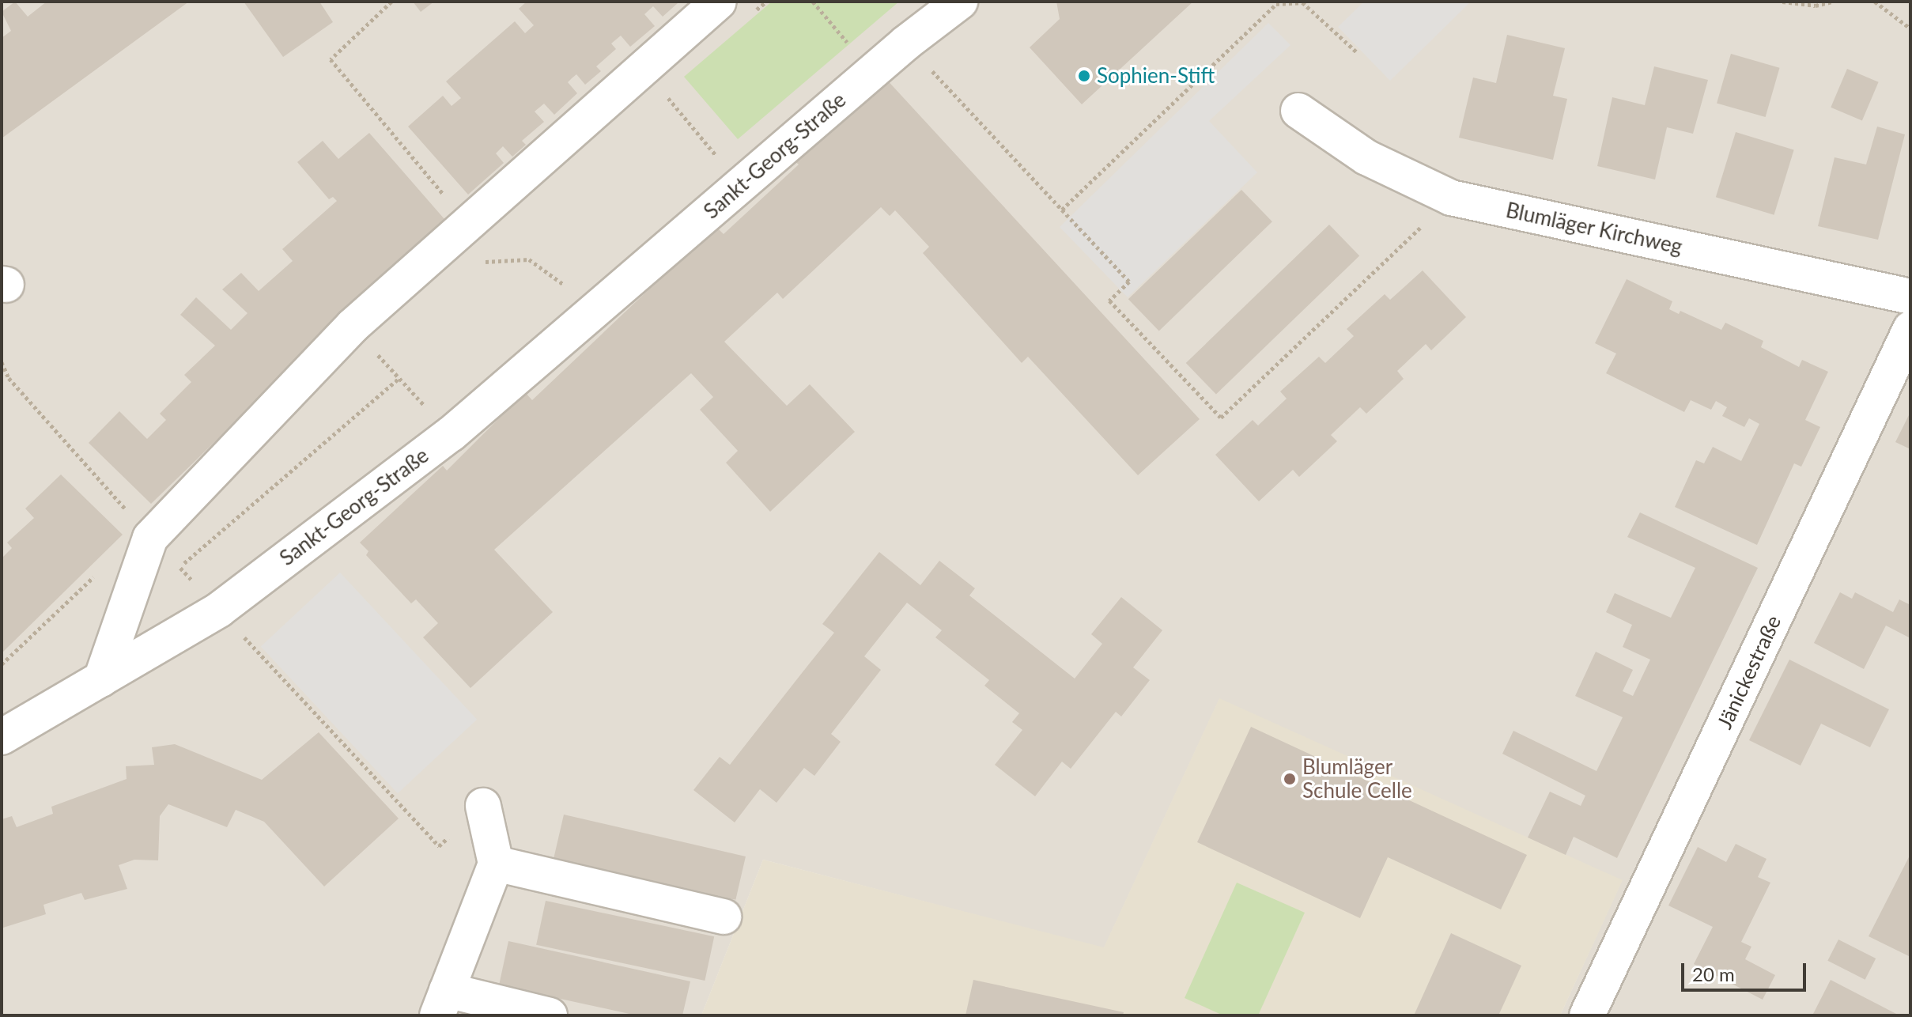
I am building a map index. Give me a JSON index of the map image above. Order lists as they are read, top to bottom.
{
  "streets": {
    "street": ["Sankt-Georg-Straße", "Blumläger Kirchweg", "Jänickestraße"]
  },
  "places": ["Sophien-Stift", "Blumläger Schule Celle"],
  "scale_bar": "20 m"
}
